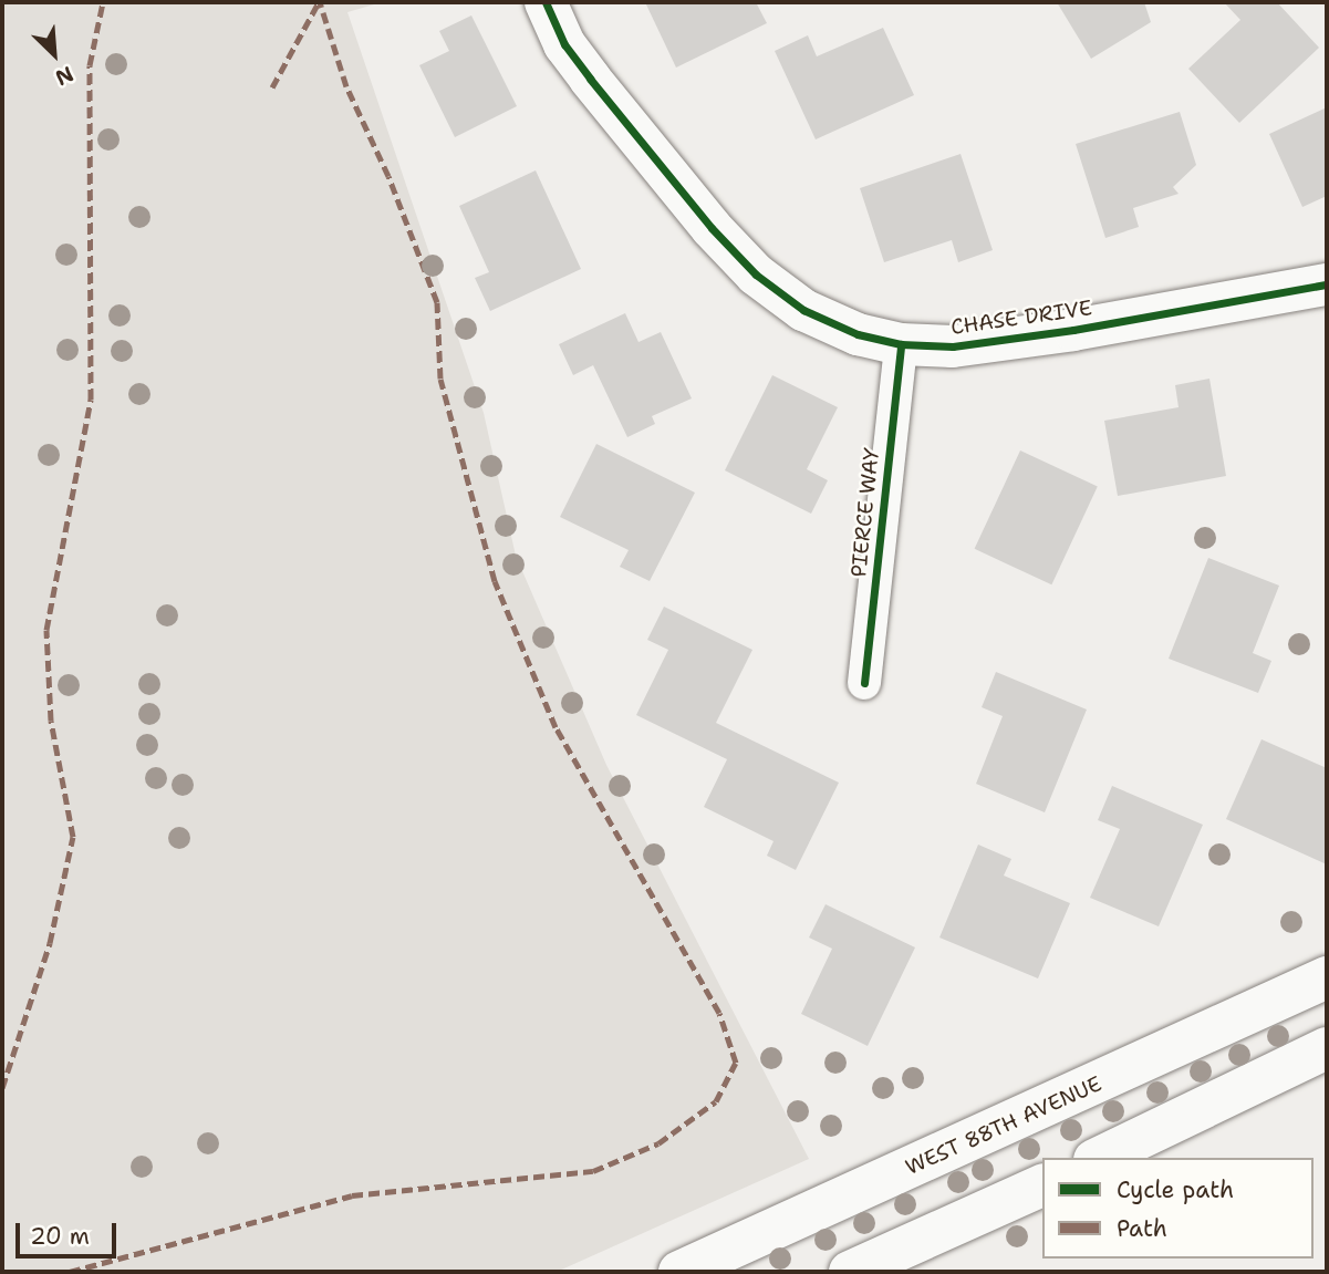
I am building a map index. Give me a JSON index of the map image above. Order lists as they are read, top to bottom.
{
  "streets": {
    "main road": ["CHASE DRIVE", "WEST 88TH AVENUE"],
    "street": ["PIERCE WAY"]
  },
  "crossings": [
    ["CHASE DRIVE", "PIERCE WAY"]
  ],
  "legend": ["Cycle path", "Path"],
  "scale_bar": "20 m",
  "north": "bottom right"
}
